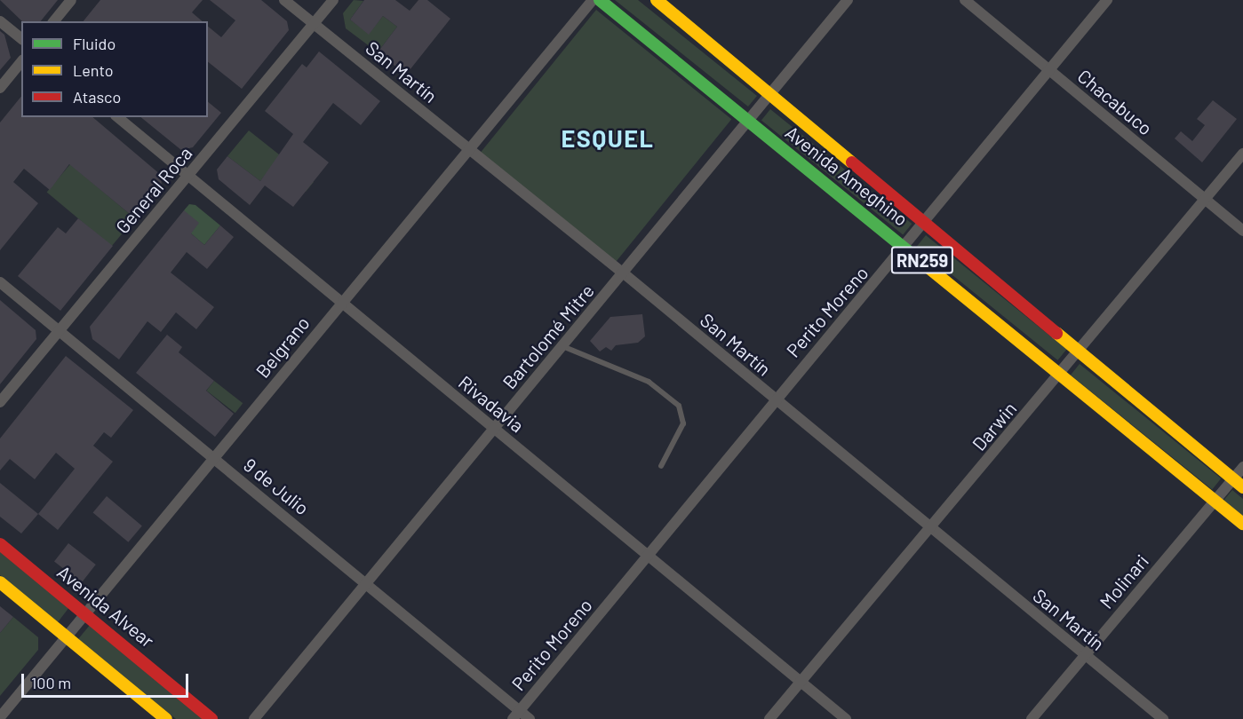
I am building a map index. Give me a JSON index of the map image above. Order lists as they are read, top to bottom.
{
  "streets": {
    "main road": ["Avenida Ameghino", "RN259", "Avenida Alvear"],
    "street": [
      "San Martín",
      "Chacabuco",
      "General Roca",
      "Perito Moreno",
      "Bartolomé Mitre",
      "Belgrano",
      "Rivadavia",
      "Darwin",
      "9 de Julio",
      "Molinari"
    ]
  },
  "crossings": [
    ["San Martín", "General Roca"],
    ["San Martín", "Perito Moreno"],
    ["San Martín", "Bartolomé Mitre"],
    ["San Martín", "Belgrano"],
    ["San Martín", "Darwin"],
    ["San Martín", "Molinari"],
    ["Chacabuco", "Perito Moreno"],
    ["Chacabuco", "Darwin"],
    ["Avenida Ameghino", "Perito Moreno"],
    ["Avenida Ameghino", "Bartolomé Mitre"],
    ["Avenida Ameghino", "Darwin"],
    ["Avenida Ameghino", "Molinari"],
    ["General Roca", "Rivadavia"],
    ["General Roca", "9 de Julio"],
    ["Perito Moreno", "Rivadavia"],
    ["Perito Moreno", "9 de Julio"],
    ["Bartolomé Mitre", "Rivadavia"],
    ["Bartolomé Mitre", "9 de Julio"],
    ["Belgrano", "Rivadavia"],
    ["Belgrano", "9 de Julio"],
    ["Belgrano", "Avenida Alvear"],
    ["Rivadavia", "Darwin"]
  ],
  "districts": ["ESQUEL"],
  "legend": ["Fluido", "Lento", "Atasco"],
  "scale_bar": "100 m"
}
